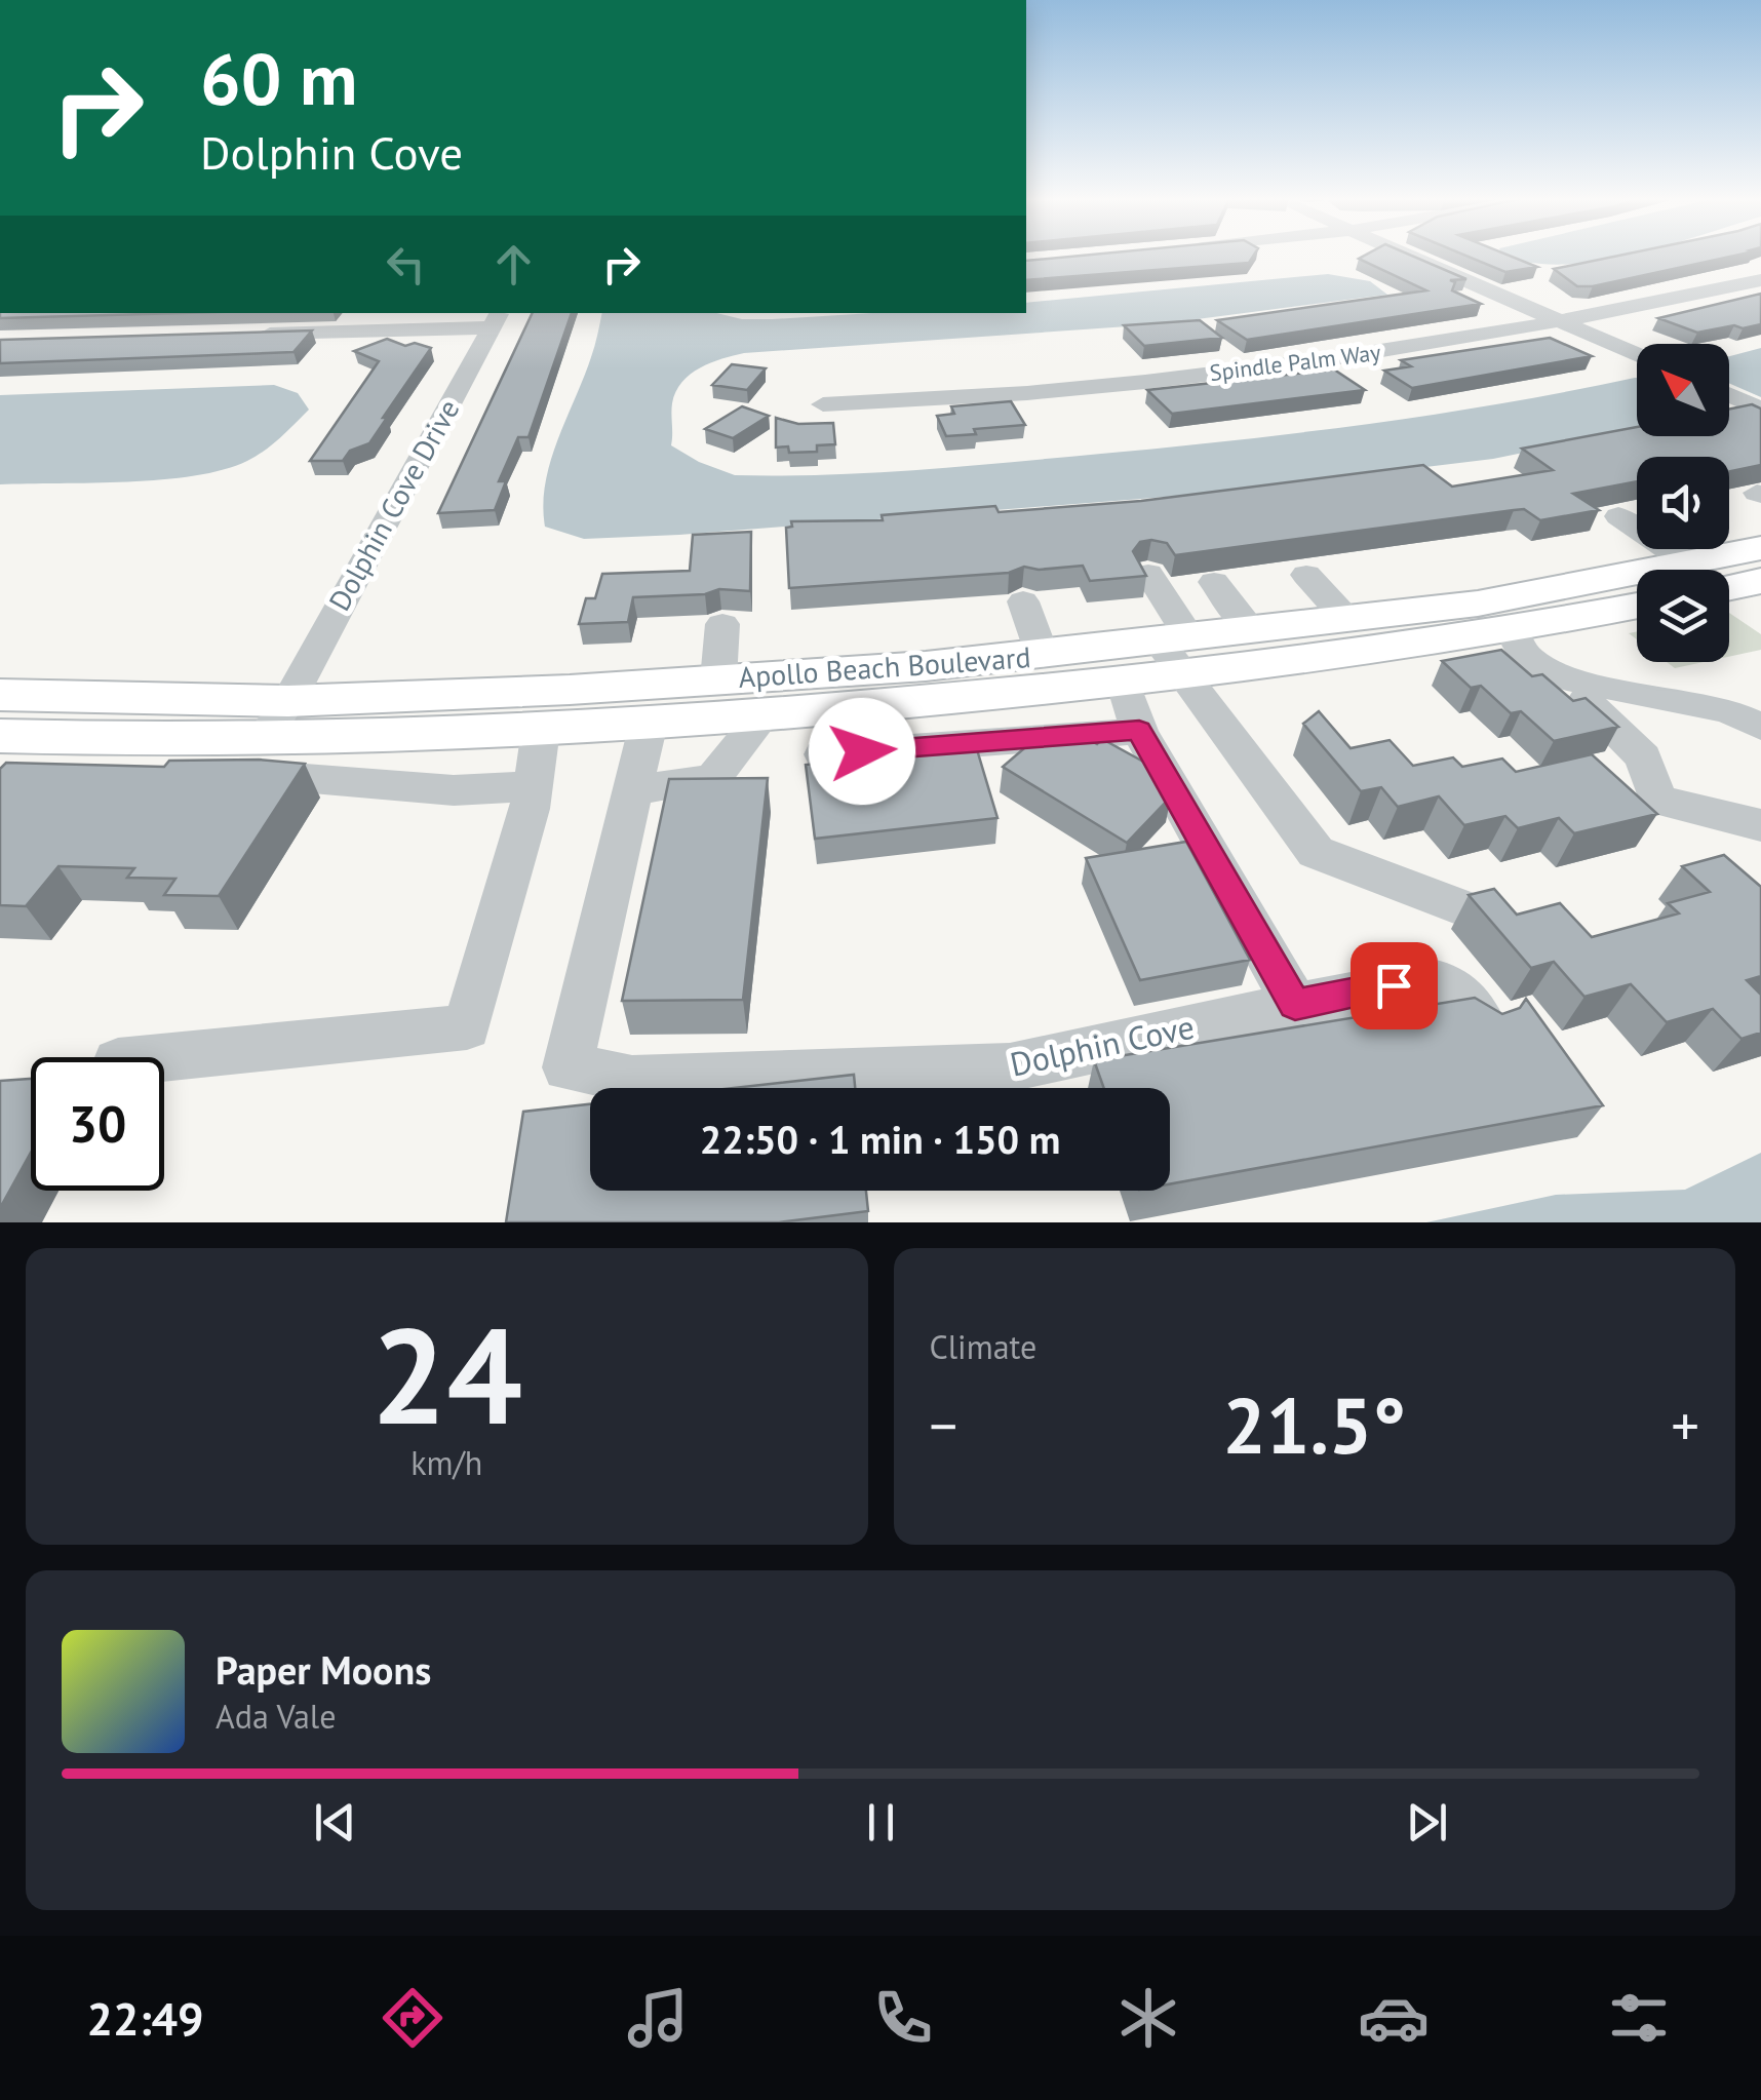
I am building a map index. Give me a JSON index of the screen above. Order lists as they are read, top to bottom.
{
  "streets": {
    "main road": ["Apollo Beach Boulevard"],
    "street": ["Spindle Palm Way", "Dolphin Cove Drive", "Dolphin Cove"]
  },
  "crossings": [
    ["Dolphin Cove Drive", "Apollo Beach Boulevard"],
    ["Apollo Beach Boulevard", "Dolphin Cove"]
  ],
  "north": "top left",
  "page": {
    "turn": ["60 m", "Dolphin Cove"],
    "limit": "30",
    "trip": "22:50 · 1 min · 150 m",
    "tile": [
      ["24", "km/h"],
      "Climate"
    ],
    "heat": ["−", "21.5°", "+"],
    "song": ["Paper Moons", "Ada Vale"],
    "tabs": "22:49"
  }
}
